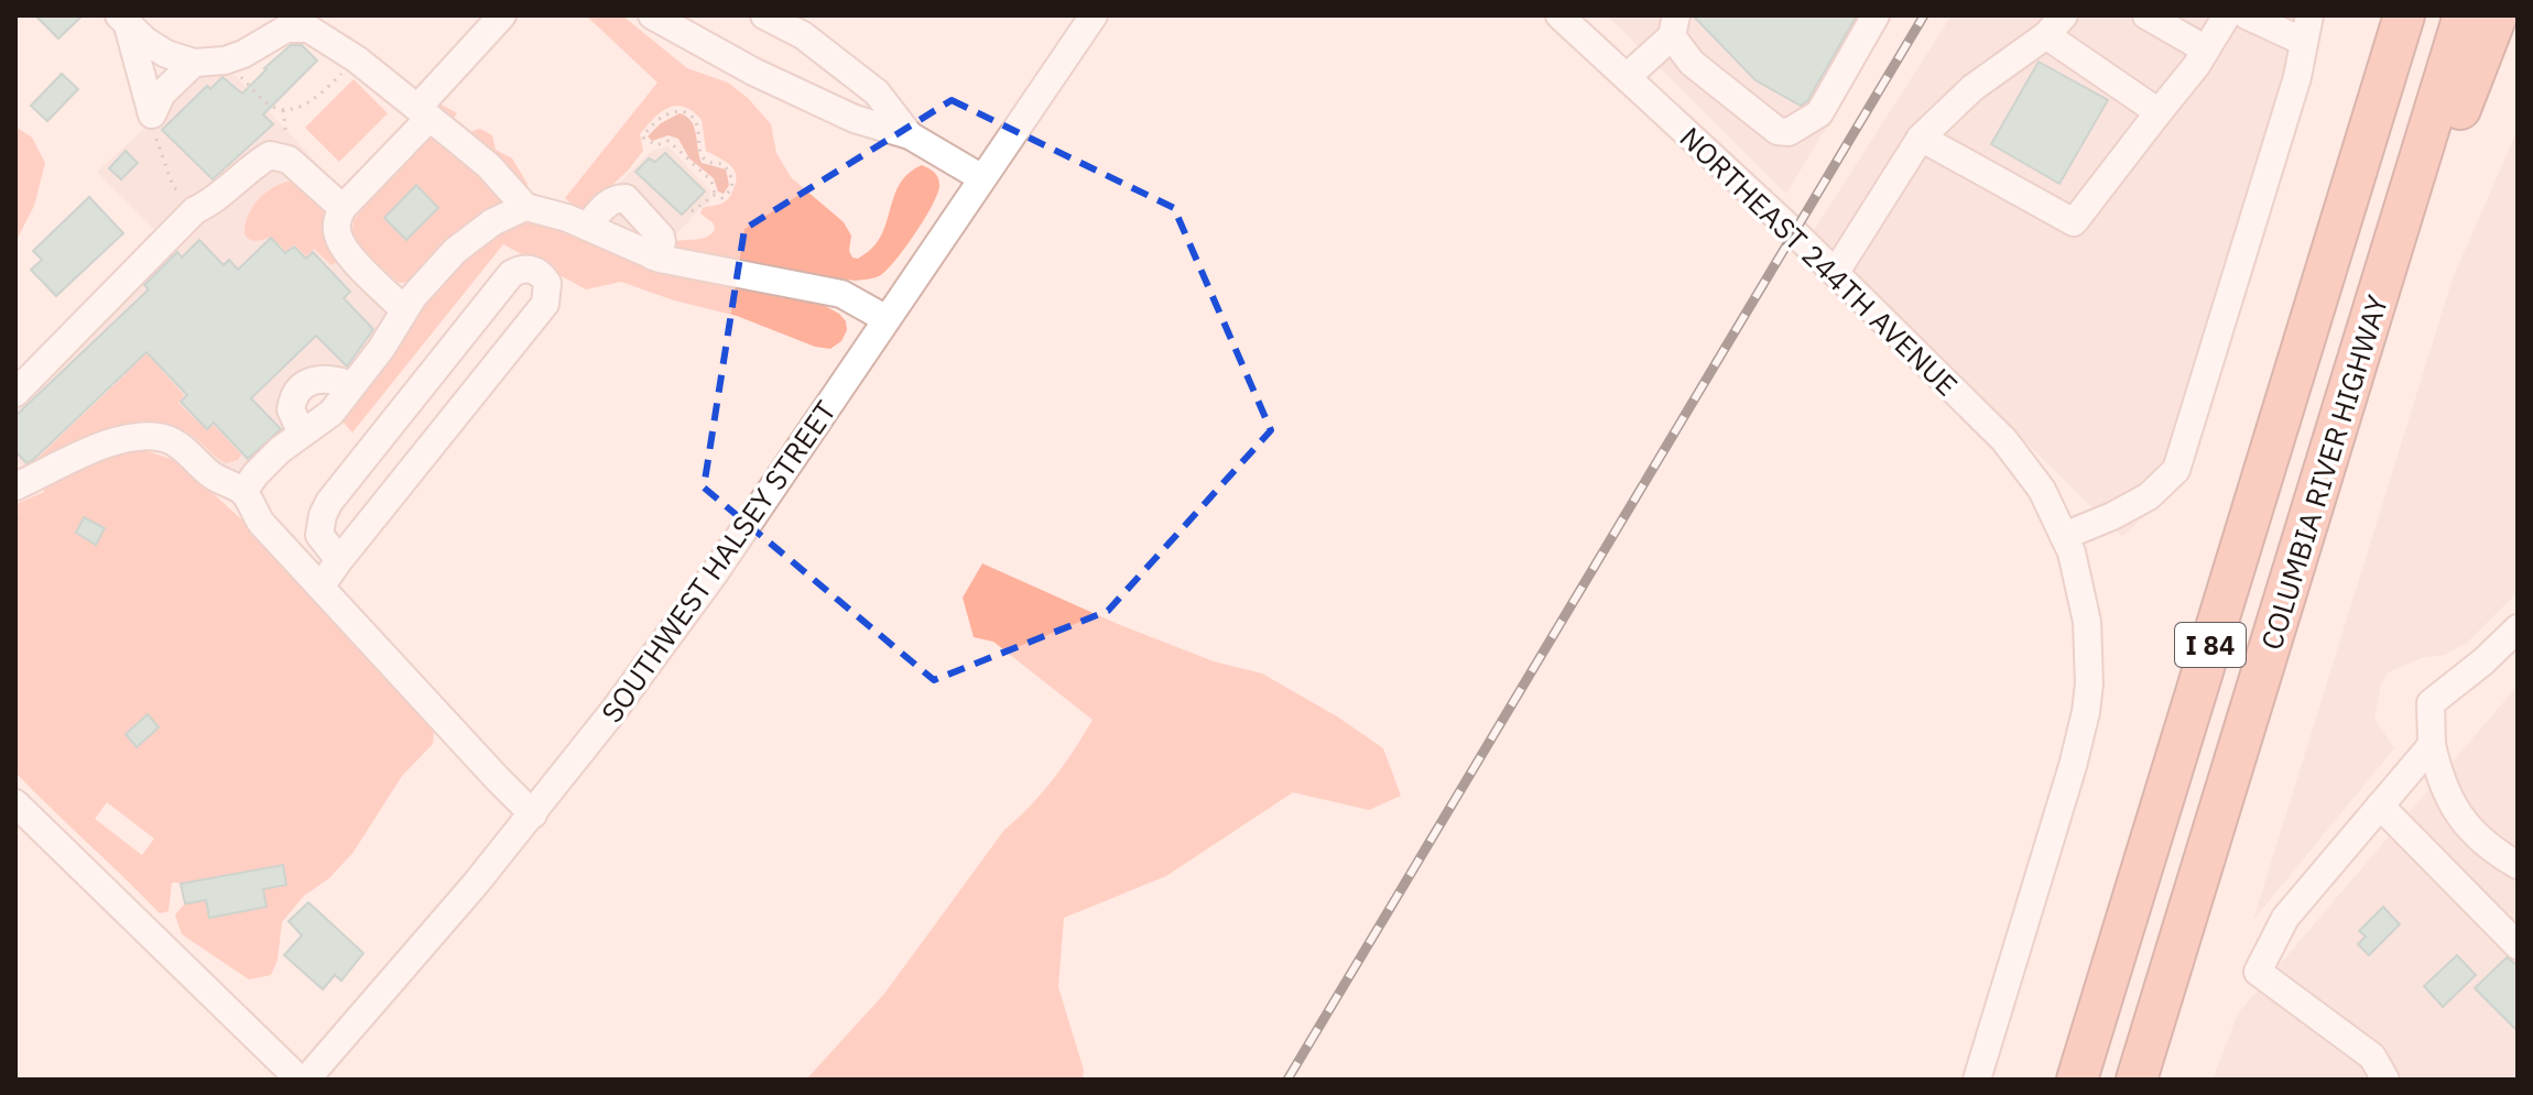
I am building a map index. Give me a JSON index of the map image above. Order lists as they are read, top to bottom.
{
  "streets": {
    "highway": ["COLUMBIA RIVER HIGHWAY", "I 84"],
    "street": ["NORTHEAST 244TH AVENUE", "SOUTHWEST HALSEY STREET"]
  }
}
